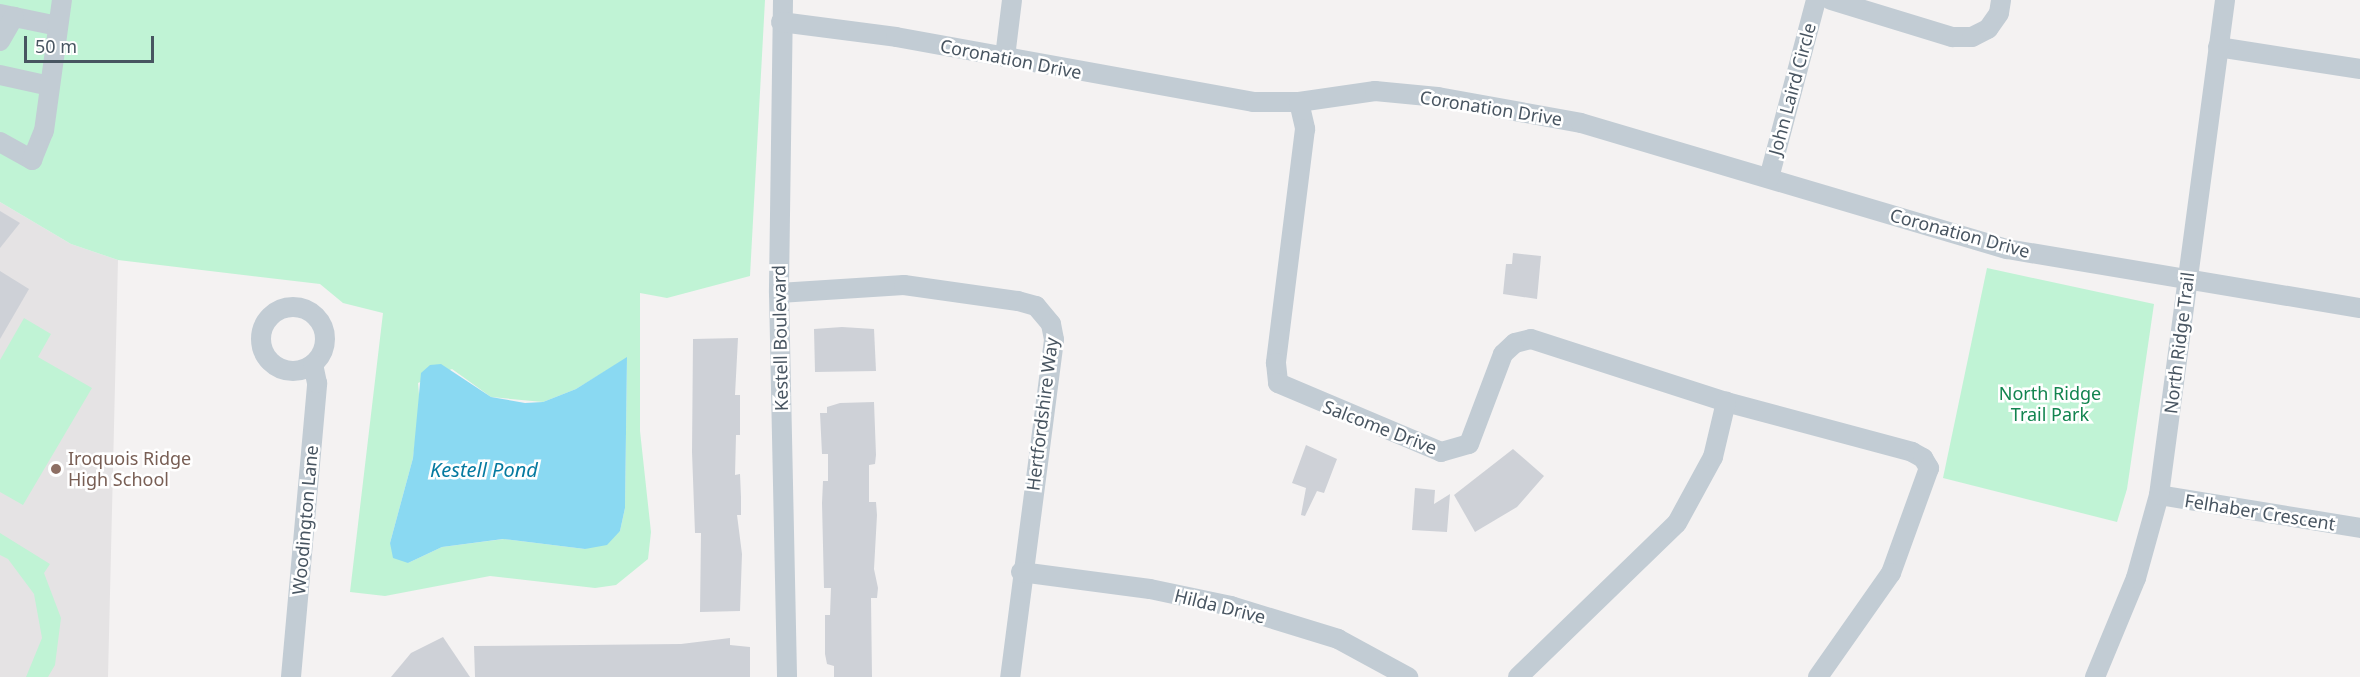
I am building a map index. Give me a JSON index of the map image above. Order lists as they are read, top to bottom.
{
  "streets": {
    "street": [
      "Coronation Drive",
      "John Laird Circle",
      "Kestell Boulevard",
      "North Ridge Trail",
      "Hertfordshire Way",
      "Salcome Drive",
      "Felhaber Crescent",
      "Woodington Lane",
      "Hilda Drive"
    ]
  },
  "crossings": [
    ["Coronation Drive", "John Laird Circle"],
    ["Coronation Drive", "Kestell Boulevard"],
    ["Coronation Drive", "North Ridge Trail"],
    ["Coronation Drive", "Salcome Drive"],
    ["Kestell Boulevard", "Hertfordshire Way"],
    ["North Ridge Trail", "Felhaber Crescent"],
    ["Hertfordshire Way", "Hilda Drive"]
  ],
  "water": ["Kestell Pond"],
  "parks": ["North Ridge Trail Park"],
  "places": ["Iroquois Ridge High School"],
  "scale_bar": "50 m"
}
